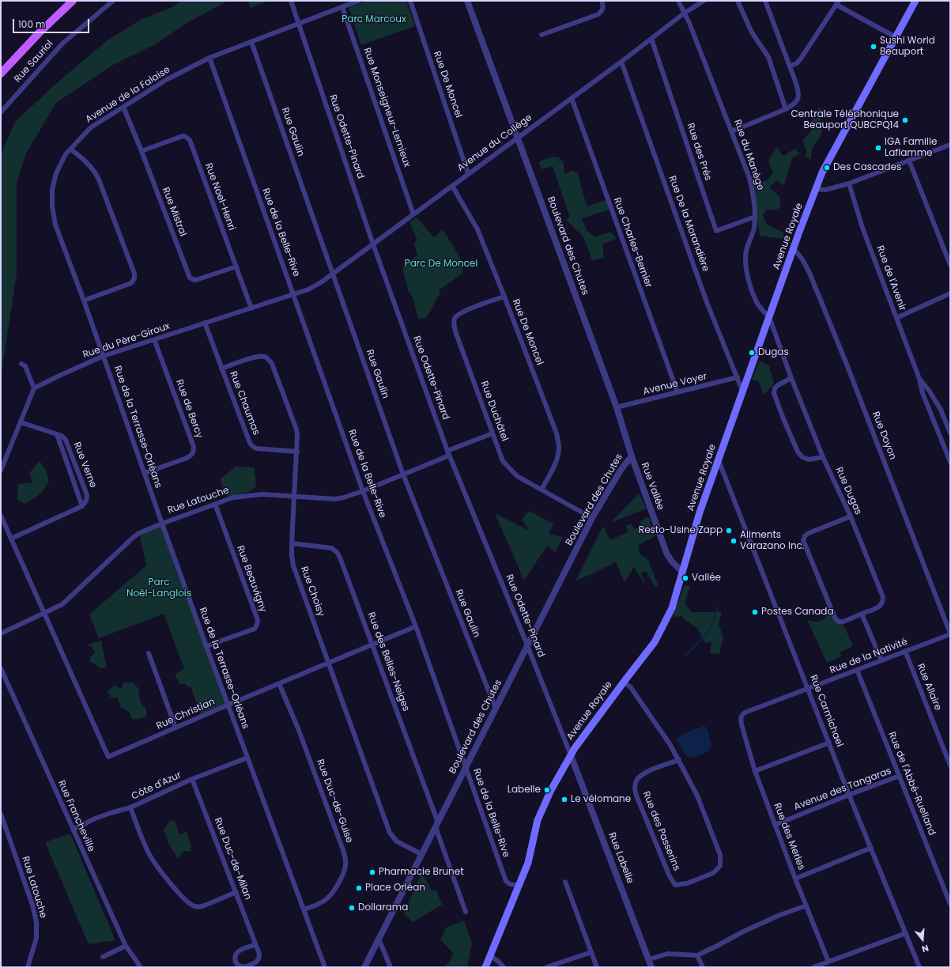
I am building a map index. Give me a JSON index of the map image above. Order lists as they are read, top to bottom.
{
  "streets": {
    "main road": ["Avenue Royale"],
    "street": [
      "Rue Sauriol",
      "Rue De Moncel",
      "Avenue de la Falaise",
      "Rue Monseigneur-Lemieux",
      "Rue Gaulin",
      "Rue Odette-Pinard",
      "Avenue du Collège",
      "Rue des Prés",
      "Rue du Manège",
      "Rue Noel-Henri",
      "Rue Mistral",
      "Rue De la Morandière",
      "Rue de la Belle-Rive",
      "Rue Charles-Bernier",
      "Boulevard des Chutes",
      "Rue de l'Avenir",
      "Rue du Père-Giroux",
      "Avenue Voyer",
      "Rue Chaumas",
      "Rue de Bercy",
      "Rue Duchâtel",
      "Rue de la Terrasse-Orléans",
      "Rue Doyon",
      "Rue Verne",
      "Rue Vallée",
      "Rue Dugas",
      "Rue Latouche",
      "Rue Beauvigny",
      "Rue Choisy",
      "Rue de la Nativité",
      "Rue des Belles-Neiges",
      "Rue Allaire",
      "Rue Carmichael",
      "Rue Christian",
      "Rue de l'Abbé-Ruelland",
      "Côte d'Azur",
      "Avenue des Tangaras",
      "Rue Duc-de-Guise",
      "Rue Francheville",
      "Rue des Passerins",
      "Rue des Merles",
      "Rue Labelle",
      "Rue Duc-de-Milan"
    ]
  },
  "crossings": [
    ["Rue De Moncel", "Avenue du Collège"],
    ["Rue De Moncel", "Rue Duchâtel"],
    ["Avenue de la Falaise", "Rue Monseigneur-Lemieux"],
    ["Avenue de la Falaise", "Rue Gaulin"],
    ["Avenue de la Falaise", "Rue Odette-Pinard"],
    ["Avenue de la Falaise", "Rue Mistral"],
    ["Avenue de la Falaise", "Rue de la Belle-Rive"],
    ["Avenue de la Falaise", "Rue du Père-Giroux"],
    ["Avenue de la Falaise", "Rue de la Terrasse-Orléans"],
    ["Rue Monseigneur-Lemieux", "Avenue du Collège"],
    ["Rue Gaulin", "Avenue du Collège"],
    ["Rue Gaulin", "Boulevard des Chutes"],
    ["Rue Gaulin", "Rue Latouche"],
    ["Rue Odette-Pinard", "Avenue du Collège"],
    ["Rue Odette-Pinard", "Avenue Royale"],
    ["Rue Odette-Pinard", "Boulevard des Chutes"],
    ["Rue Odette-Pinard", "Rue Latouche"],
    ["Rue Odette-Pinard", "Rue Labelle"],
    ["Avenue du Collège", "Rue des Prés"],
    ["Avenue du Collège", "Rue du Manège"],
    ["Avenue du Collège", "Rue De la Morandière"],
    ["Avenue du Collège", "Rue de la Belle-Rive"],
    ["Avenue du Collège", "Rue Charles-Bernier"],
    ["Avenue du Collège", "Boulevard des Chutes"],
    ["Avenue du Collège", "Rue du Père-Giroux"],
    ["Rue des Prés", "Rue du Manège"],
    ["Rue du Manège", "Avenue Royale"],
    ["Rue du Manège", "Rue Dugas"],
    ["Rue Noel-Henri", "Rue Mistral"],
    ["Rue Noel-Henri", "Rue du Père-Giroux"],
    ["Rue De la Morandière", "Avenue Royale"],
    ["Rue De la Morandière", "Avenue Voyer"],
    ["Rue de la Belle-Rive", "Avenue Royale"],
    ["Rue de la Belle-Rive", "Boulevard des Chutes"],
    ["Rue de la Belle-Rive", "Rue du Père-Giroux"],
    ["Rue de la Belle-Rive", "Rue Latouche"],
    ["Rue de la Belle-Rive", "Rue Christian"],
    ["Avenue Royale", "Rue Doyon"],
    ["Avenue Royale", "Rue Vallée"],
    ["Avenue Royale", "Rue Dugas"],
    ["Avenue Royale", "Rue Carmichael"],
    ["Avenue Royale", "Rue des Passerins"],
    ["Avenue Royale", "Rue Labelle"],
    ["Rue Charles-Bernier", "Avenue Voyer"],
    ["Boulevard des Chutes", "Avenue Voyer"],
    ["Boulevard des Chutes", "Rue Duchâtel"],
    ["Boulevard des Chutes", "Rue Vallée"],
    ["Boulevard des Chutes", "Rue Choisy"],
    ["Boulevard des Chutes", "Rue des Belles-Neiges"],
    ["Rue du Père-Giroux", "Rue Chaumas"],
    ["Rue du Père-Giroux", "Rue de Bercy"],
    ["Rue du Père-Giroux", "Rue de la Terrasse-Orléans"],
    ["Rue Chaumas", "Rue Choisy"],
    ["Rue de Bercy", "Rue de la Terrasse-Orléans"],
    ["Rue Duchâtel", "Rue Latouche"],
    ["Rue de la Terrasse-Orléans", "Rue Latouche"],
    ["Rue de la Terrasse-Orléans", "Rue Beauvigny"],
    ["Rue de la Terrasse-Orléans", "Rue Christian"],
    ["Rue de la Terrasse-Orléans", "Côte d'Azur"],
    ["Rue de la Terrasse-Orléans", "Rue Duc-de-Guise"],
    ["Rue Doyon", "Rue de la Nativité"],
    ["Rue Latouche", "Rue Beauvigny"],
    ["Rue Latouche", "Rue Choisy"],
    ["Rue Latouche", "Rue Christian"],
    ["Rue Choisy", "Rue des Belles-Neiges"],
    ["Rue Choisy", "Rue Christian"],
    ["Rue de la Nativité", "Rue Allaire"],
    ["Rue de la Nativité", "Rue Carmichael"],
    ["Rue de la Nativité", "Rue de l'Abbé-Ruelland"],
    ["Rue de la Nativité", "Rue des Merles"],
    ["Rue des Belles-Neiges", "Rue Christian"],
    ["Rue Carmichael", "Avenue des Tangaras"],
    ["Rue Christian", "Rue Duc-de-Guise"],
    ["Rue de l'Abbé-Ruelland", "Avenue des Tangaras"],
    ["Côte d'Azur", "Rue Francheville"],
    ["Côte d'Azur", "Rue Duc-de-Milan"],
    ["Avenue des Tangaras", "Rue des Merles"]
  ],
  "parks": ["Parc Marcoux", "Parc De Moncel", "Parc Noël-Langlois"],
  "places": [
    "Sushi World Beauport",
    "Centrale Téléphonique Beauport QUBCPQ14",
    "IGA Famille Laflamme",
    "Des Cascades",
    "Dugas",
    "Resto-Usine Zapp",
    "Aliments Varazano Inc.",
    "Vallée",
    "Postes Canada",
    "Labelle",
    "Le vélomane",
    "Pharmacie Brunet",
    "Place Orléan",
    "Dollarama"
  ],
  "scale_bar": "100 m",
  "north": "bottom"
}
